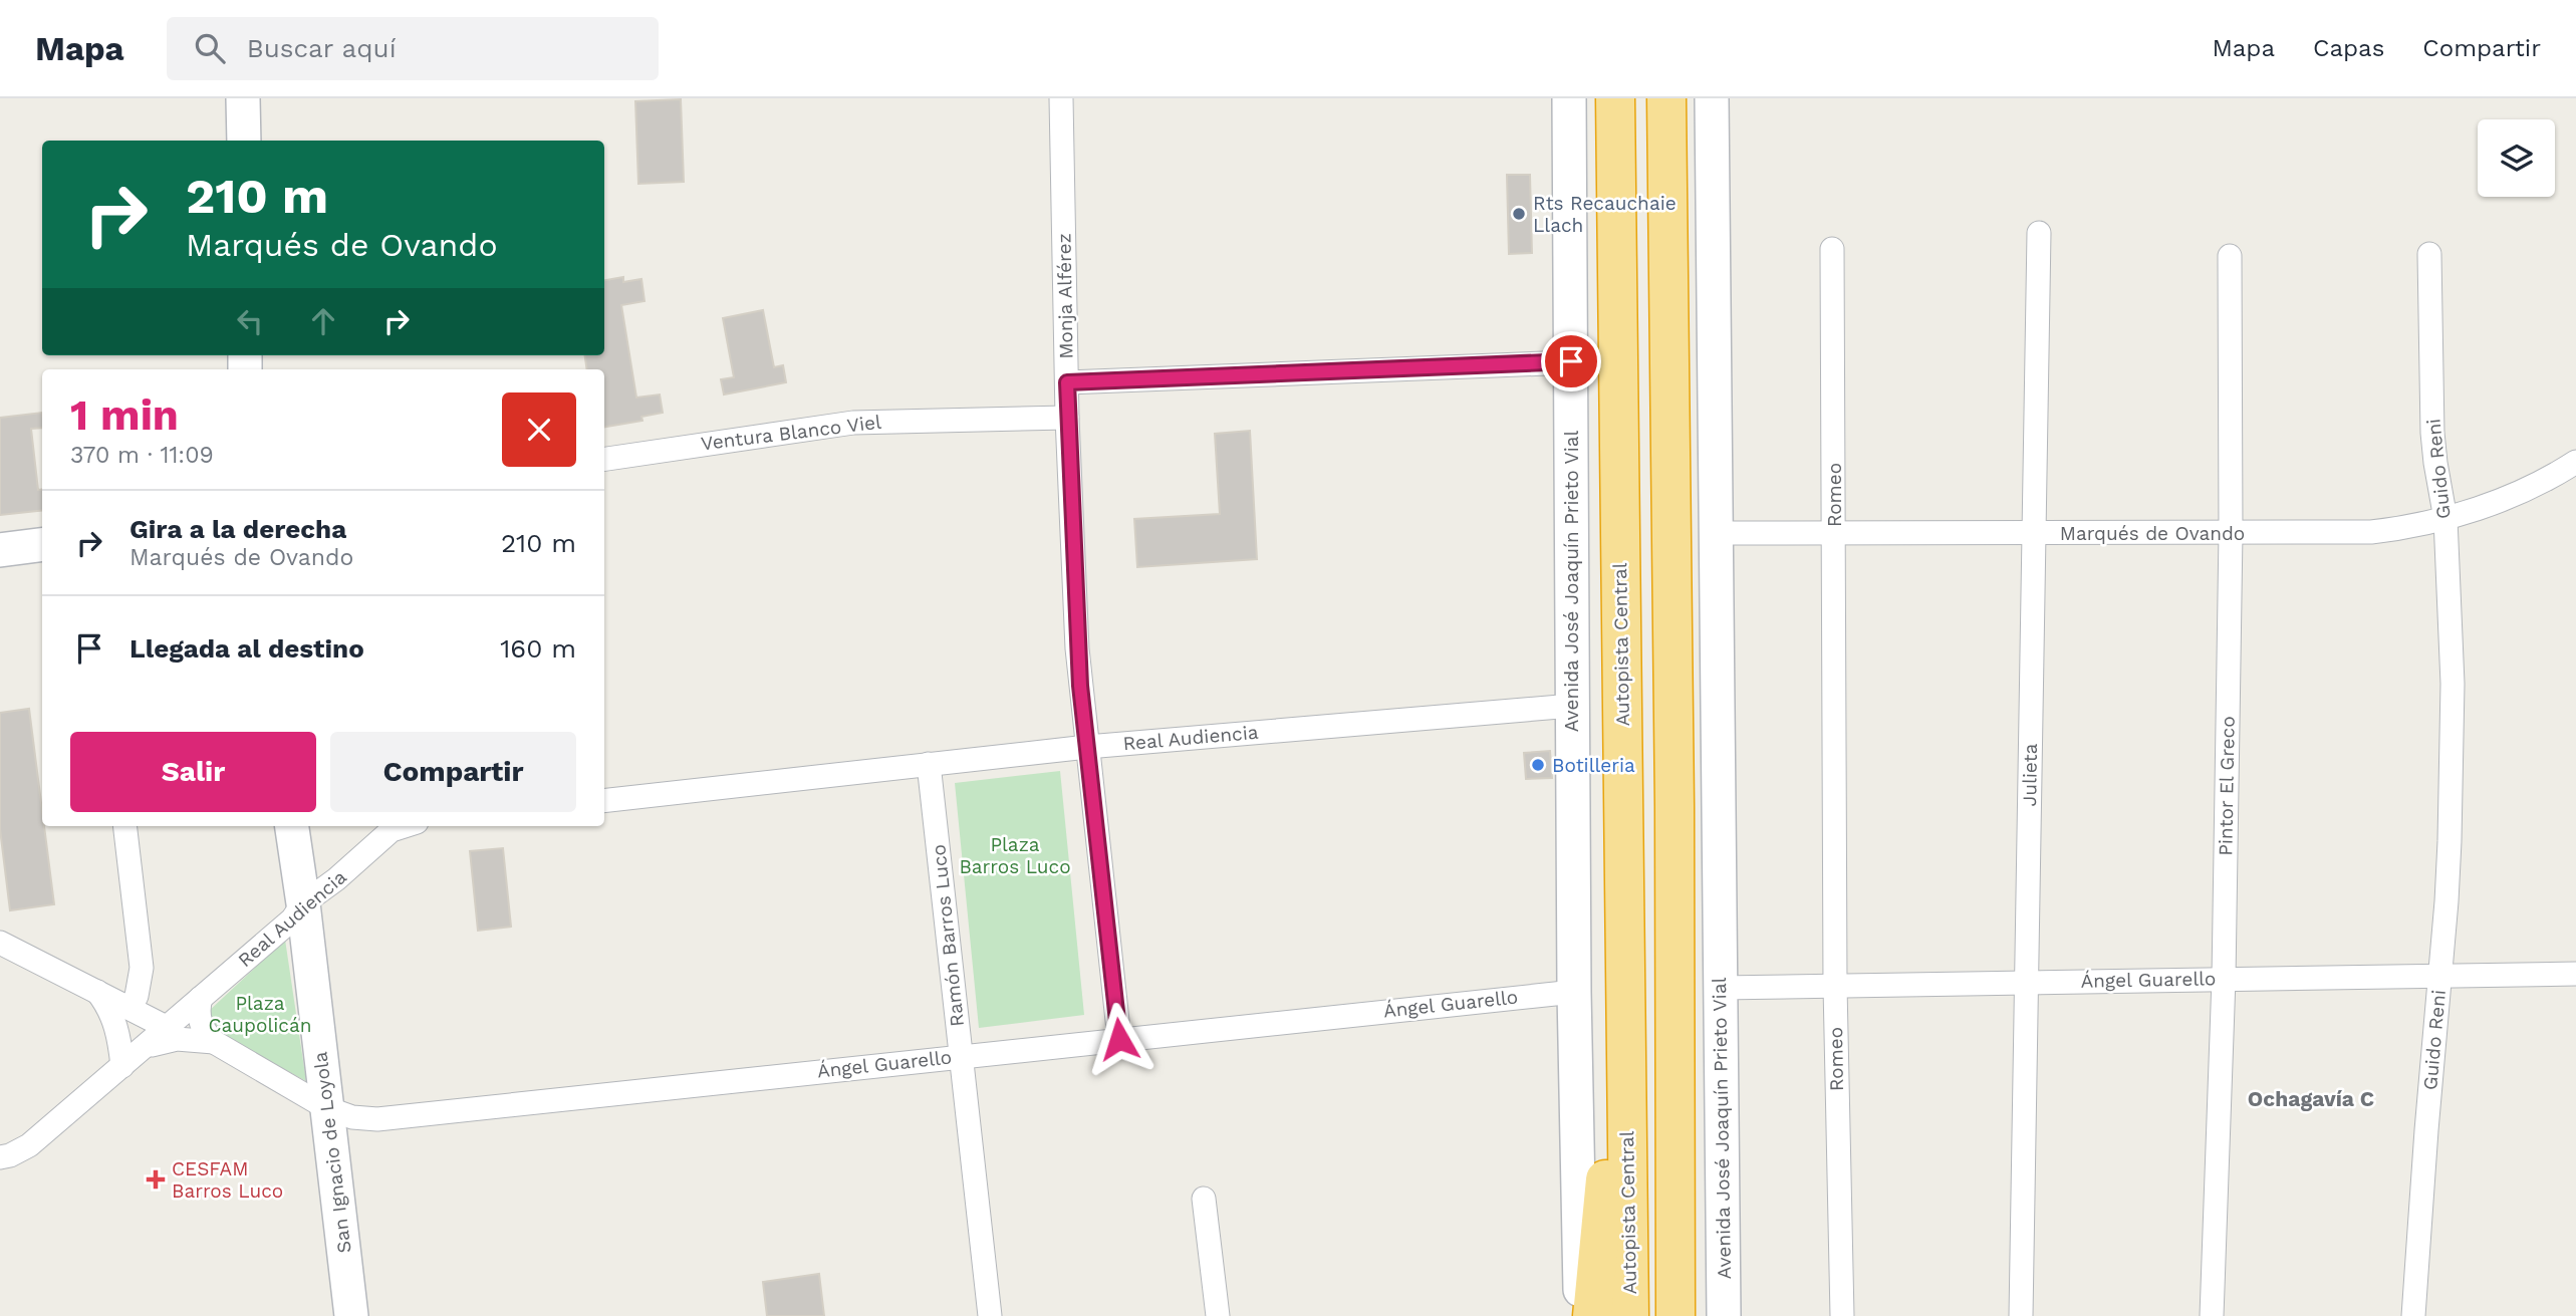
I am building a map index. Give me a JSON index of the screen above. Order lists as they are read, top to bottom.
{
  "streets": {
    "highway": ["Autopista Central"],
    "main road": ["Avenida José Joaquín Prieto Vial", "San Ignacio de Loyola"],
    "street": [
      "Monja Alférez",
      "Ventura Blanco Viel",
      "Guido Reni",
      "Romeo",
      "Marqués de Ovando",
      "Real Audiencia",
      "Julieta",
      "Pintor El Greco",
      "Ramón Barros Luco",
      "Ángel Guarello"
    ]
  },
  "crossings": [
    ["Monja Alférez", "Ventura Blanco Viel"],
    ["Monja Alférez", "Real Audiencia"],
    ["Monja Alférez", "Ángel Guarello"],
    ["Guido Reni", "Marqués de Ovando"],
    ["Guido Reni", "Ángel Guarello"],
    ["Romeo", "Marqués de Ovando"],
    ["Romeo", "Ángel Guarello"],
    ["Marqués de Ovando", "Avenida José Joaquín Prieto Vial"],
    ["Marqués de Ovando", "Julieta"],
    ["Marqués de Ovando", "Pintor El Greco"],
    ["Avenida José Joaquín Prieto Vial", "Real Audiencia"],
    ["Avenida José Joaquín Prieto Vial", "Ángel Guarello"],
    ["Real Audiencia", "Ramón Barros Luco"],
    ["Real Audiencia", "Ángel Guarello"],
    ["Real Audiencia", "San Ignacio de Loyola"],
    ["Julieta", "Ángel Guarello"],
    ["Pintor El Greco", "Ángel Guarello"],
    ["Ramón Barros Luco", "Ángel Guarello"],
    ["Ángel Guarello", "San Ignacio de Loyola"]
  ],
  "districts": ["Ochagavía C"],
  "parks": ["Plaza Barros Luco", "Plaza Caupolicán"],
  "places": {
    "other": ["Rts Recauchaie Llach", "Botilleria"],
    "health": ["CESFAM Barros Luco"]
  },
  "page": {
    "header": "Mapa",
    "search": "Buscar aquí",
    "nav": ["Mapa", "Capas", "Compartir"],
    "turn": ["210 m", "Marqués de Ovando"],
    "heading": ["1 min", "370 m · 11:09"],
    "list": [
      {
        "name": "Gira a la derecha",
        "note": "Marqués de Ovando",
        "value": "210 m"
      },
      {
        "name": "Llegada al destino",
        "value": "160 m"
      }
    ],
    "buttons": ["Salir", "Compartir"]
  }
}
